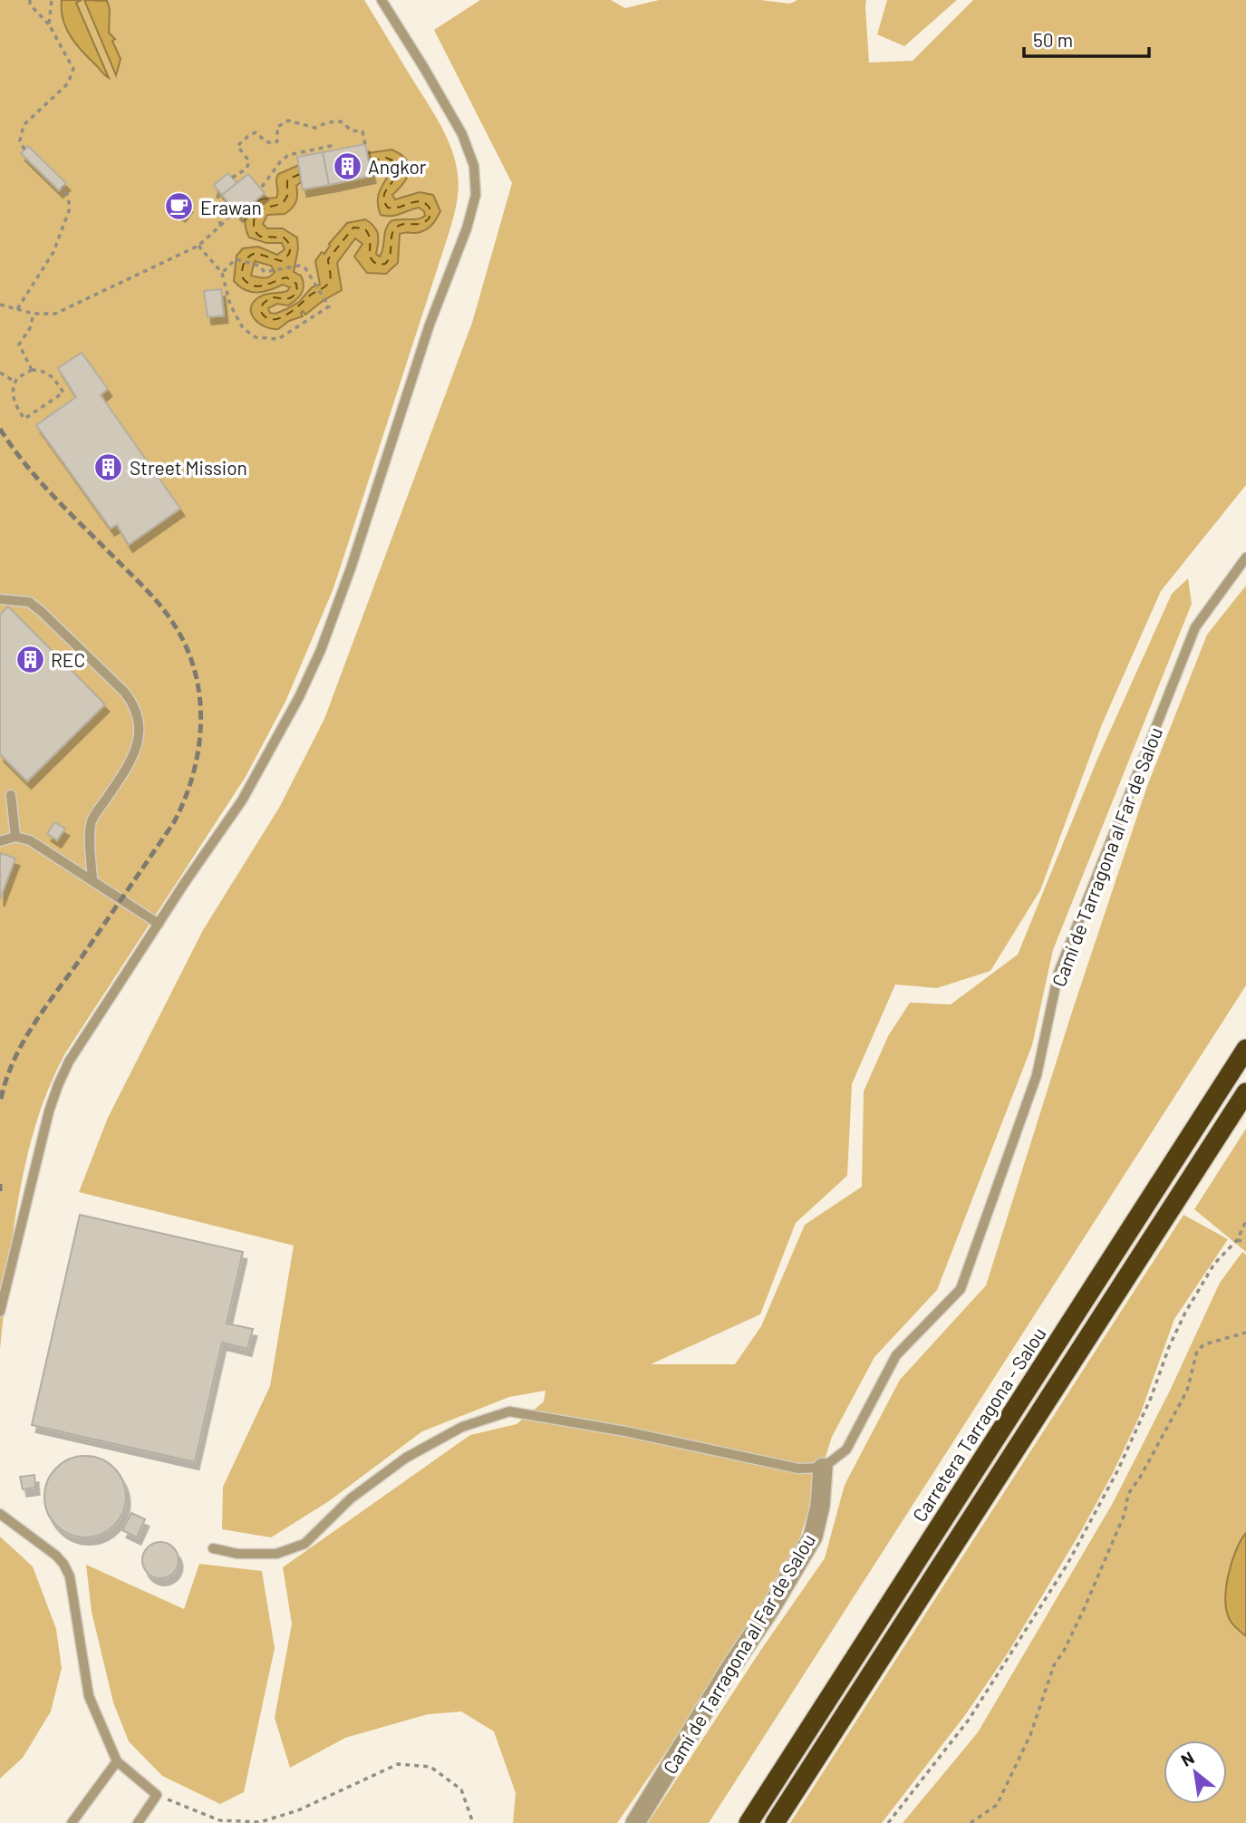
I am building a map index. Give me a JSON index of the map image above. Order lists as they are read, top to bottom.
{
  "streets": {
    "highway": ["Carretera Tarragona - Salou"],
    "street": ["Camí de Tarragona al Far de Salou"]
  },
  "places": {
    "building": ["Angkor", "Street Mission", "REC"],
    "cafe": ["Erawan"]
  },
  "scale_bar": "50 m",
  "north": "top left"
}
